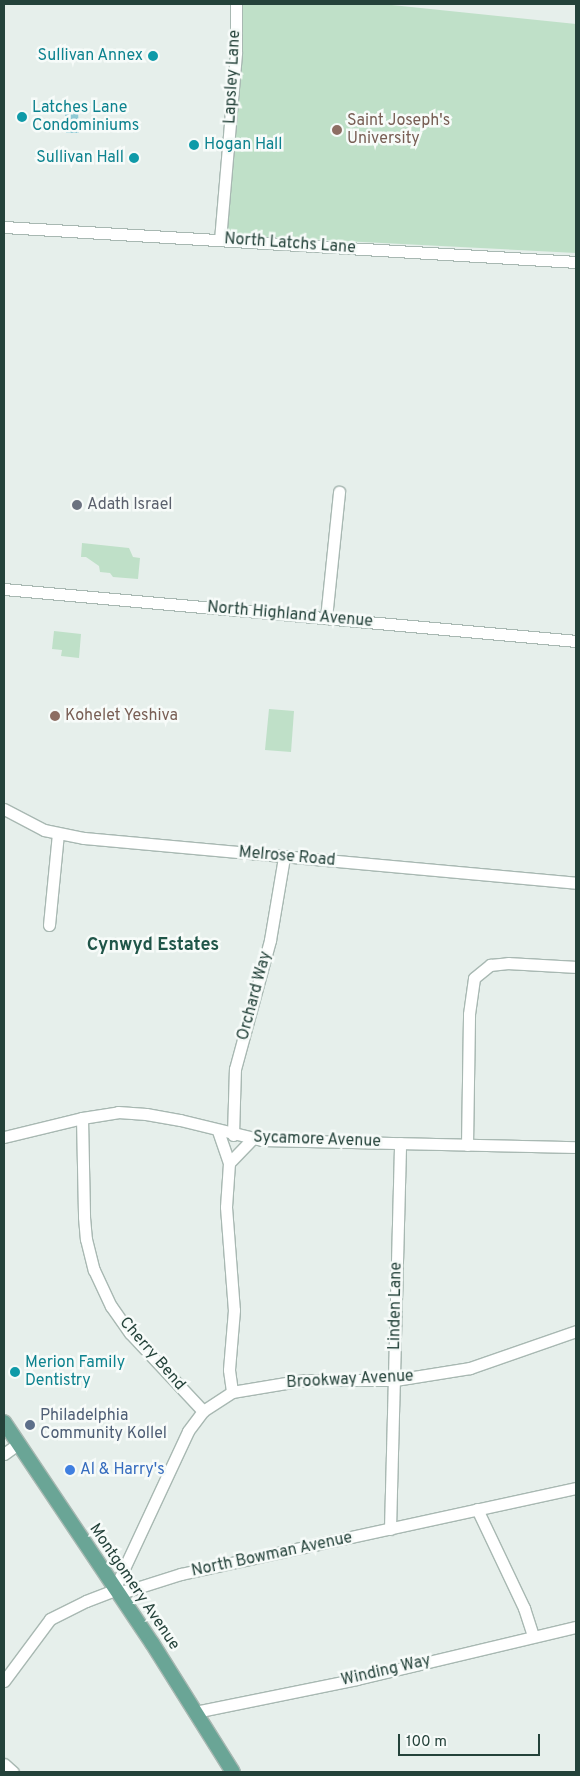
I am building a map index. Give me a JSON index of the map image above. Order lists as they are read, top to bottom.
{
  "streets": {
    "main road": ["Montgomery Avenue"],
    "street": [
      "Lapsley Lane",
      "North Latchs Lane",
      "North Highland Avenue",
      "Melrose Road",
      "Orchard Way",
      "Sycamore Avenue",
      "Linden Lane",
      "Cherry Bend",
      "Brookway Avenue",
      "North Bowman Avenue",
      "Winding Way"
    ]
  },
  "crossings": [
    ["Lapsley Lane", "North Latchs Lane"],
    ["Melrose Road", "Orchard Way"],
    ["Orchard Way", "Sycamore Avenue"],
    ["Sycamore Avenue", "Linden Lane"],
    ["Sycamore Avenue", "Cherry Bend"],
    ["Linden Lane", "Brookway Avenue"],
    ["Linden Lane", "North Bowman Avenue"],
    ["Cherry Bend", "Brookway Avenue"],
    ["Brookway Avenue", "North Bowman Avenue"],
    ["Brookway Avenue", "Montgomery Avenue"],
    ["North Bowman Avenue", "Montgomery Avenue"],
    ["Montgomery Avenue", "Winding Way"]
  ],
  "districts": ["Cynwyd Estates"],
  "places": [
    "Sullivan Annex",
    "Latches Lane Condominiums",
    "Saint Joseph's University",
    "Hogan Hall",
    "Sullivan Hall",
    "Adath Israel",
    "Kohelet Yeshiva",
    "Merion Family Dentistry",
    "Philadelphia Community Kollel",
    "Al & Harry's"
  ],
  "scale_bar": "100 m"
}
